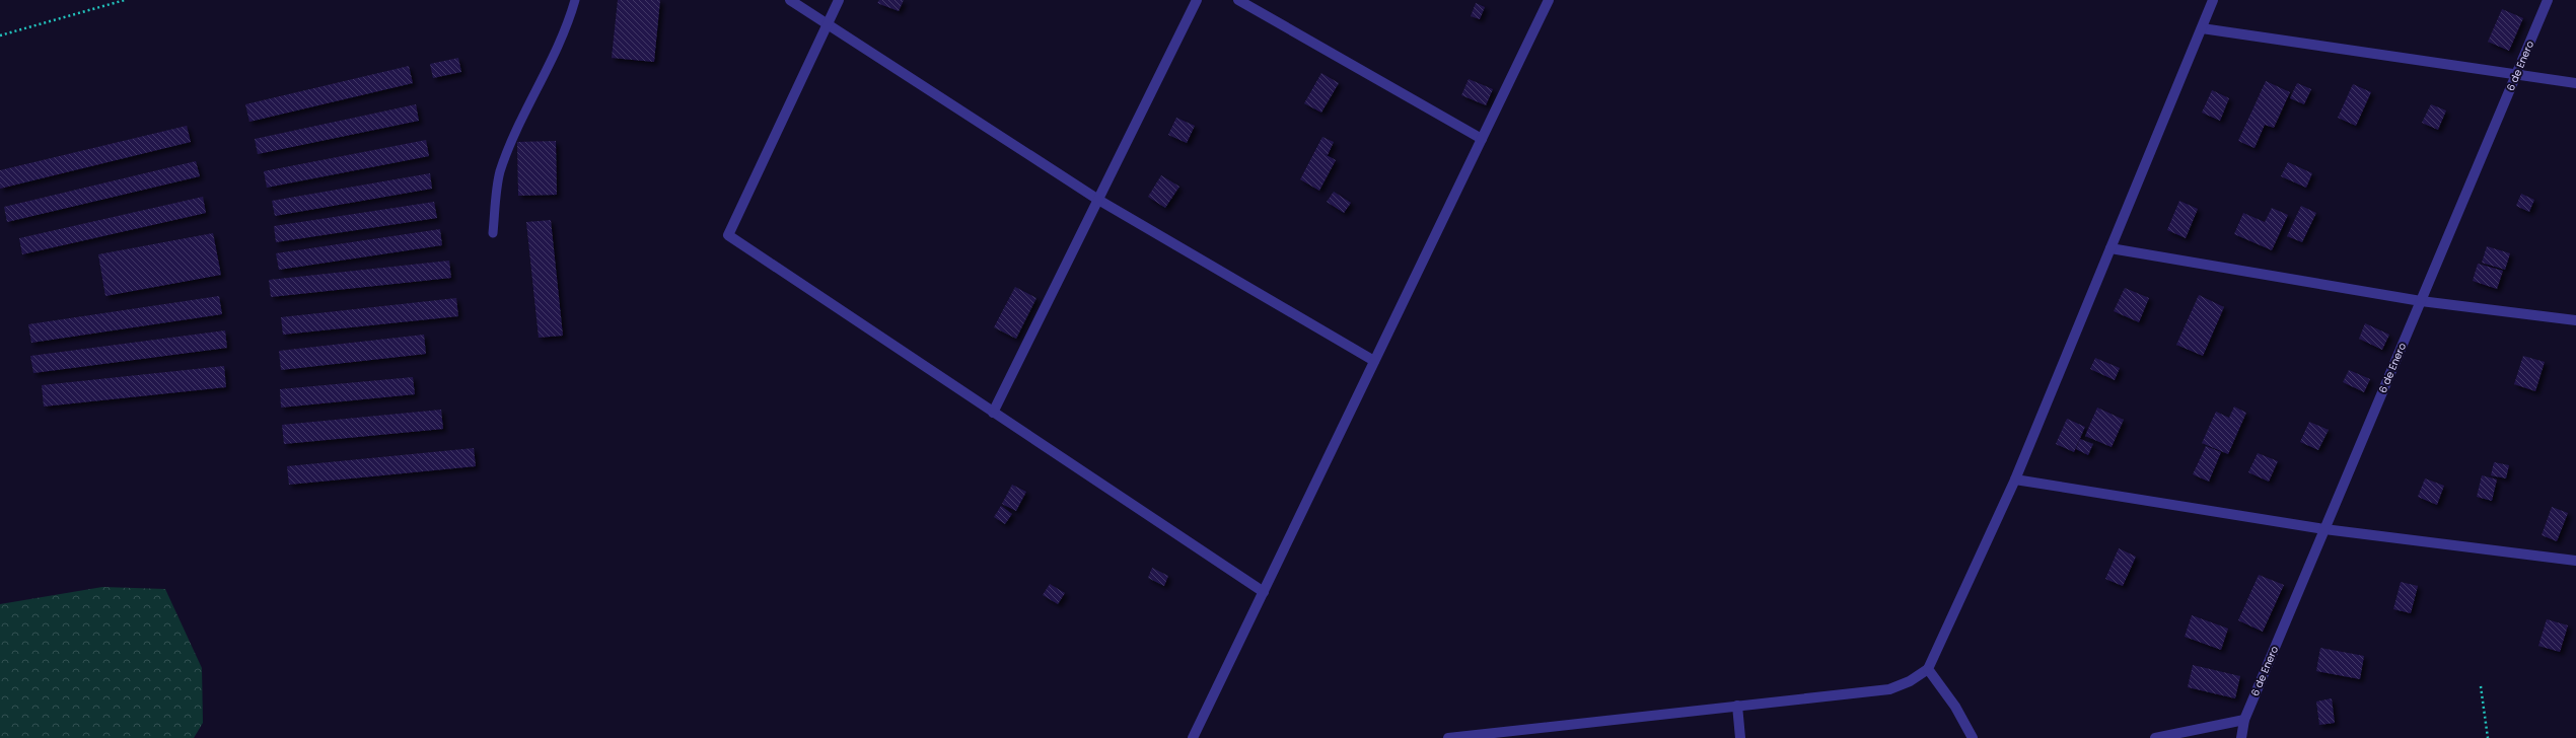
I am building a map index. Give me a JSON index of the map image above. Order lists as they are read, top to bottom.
{
  "streets": {
    "street": ["6 de Enero"]
  }
}
